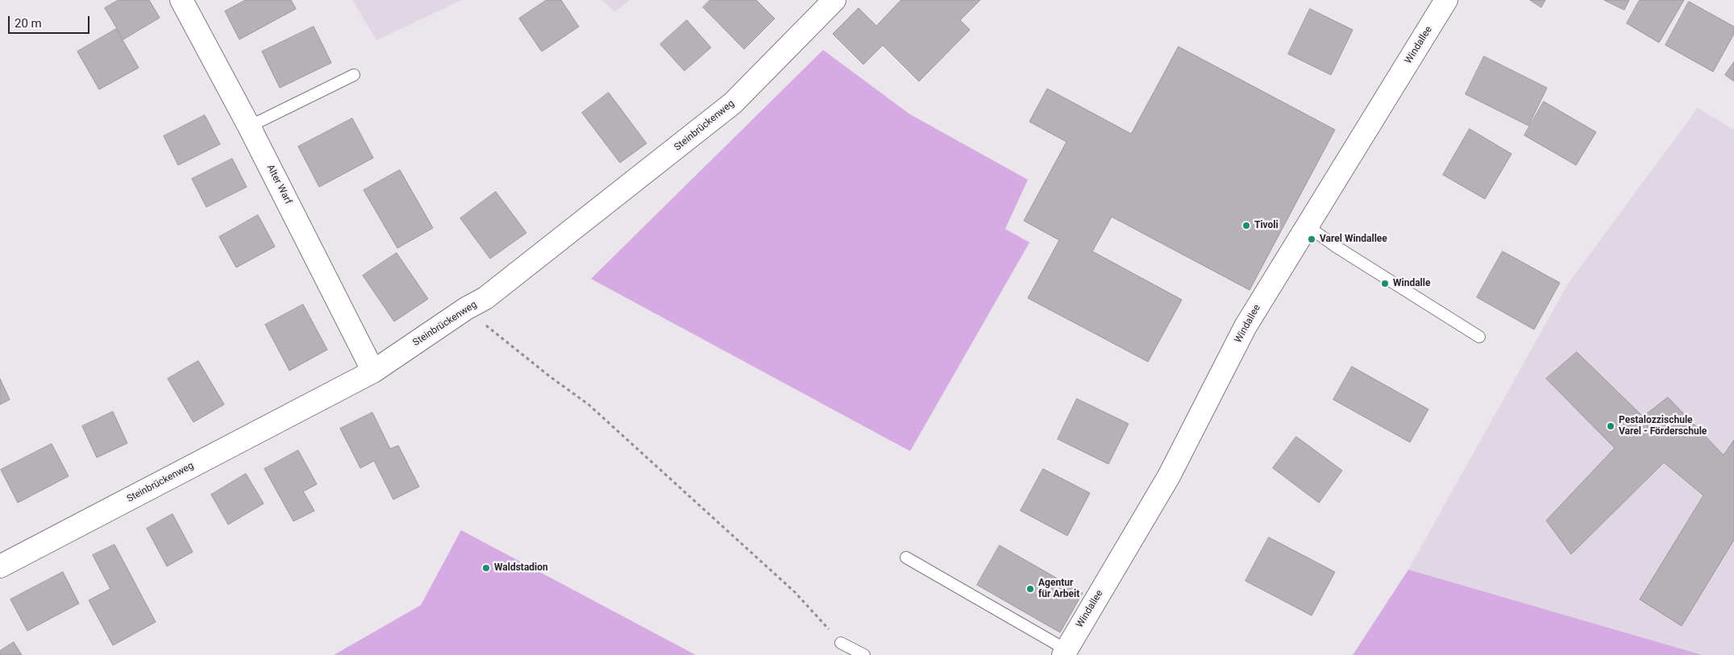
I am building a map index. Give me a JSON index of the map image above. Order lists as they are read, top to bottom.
{
  "streets": {
    "street": ["Windallee", "Steinbrückenweg", "Alter Warf"]
  },
  "crossings": [
    ["Steinbrückenweg", "Alter Warf"]
  ],
  "places": [
    "Tivoli",
    "Varel Windallee",
    "Windalle",
    "Pestalozzischule Varel - Förderschule",
    "Waldstadion",
    "Agentur für Arbeit"
  ],
  "scale_bar": "20 m"
}
